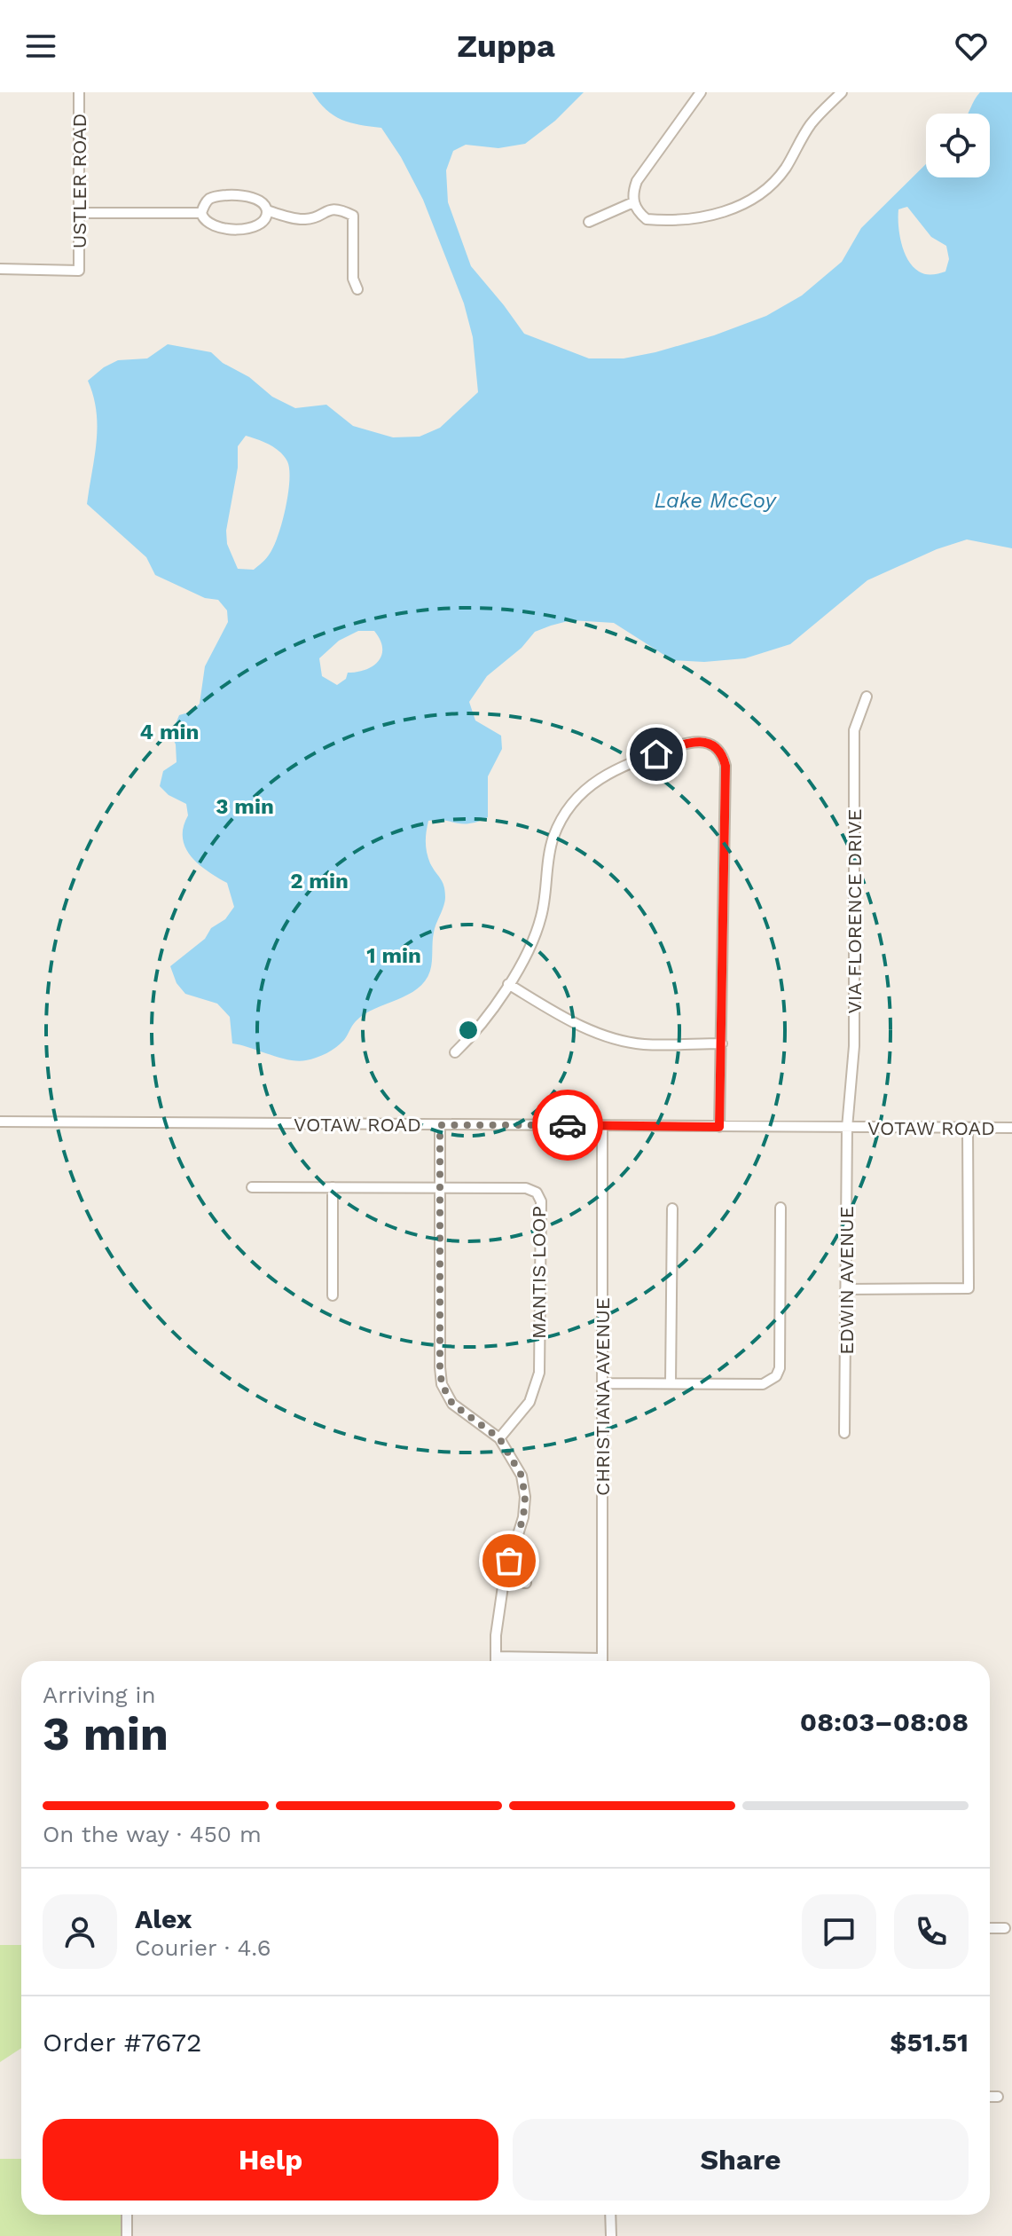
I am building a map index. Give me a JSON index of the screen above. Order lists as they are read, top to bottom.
{
  "streets": {
    "street": [
      "USTLER ROAD",
      "VIA FLORENCE DRIVE",
      "VOTAW ROAD",
      "MANTIS LOOP",
      "EDWIN AVENUE",
      "CHRISTIANA AVENUE"
    ]
  },
  "crossings": [
    ["VIA FLORENCE DRIVE", "VOTAW ROAD"],
    ["VIA FLORENCE DRIVE", "EDWIN AVENUE"],
    ["VOTAW ROAD", "EDWIN AVENUE"],
    ["VOTAW ROAD", "CHRISTIANA AVENUE"]
  ],
  "water": ["Lake McCoy"],
  "page": {
    "header": "Zuppa",
    "heading": ["3 min", "Arriving in", "08:03–08:08"],
    "panel": [
      "Alex",
      "Courier · 4.6",
      "Order #7672",
      "$51.51"
    ],
    "bar": "On the way · 450 m",
    "buttons": ["Help", "Share"]
  },
  "rings": [
    "4 min",
    "3 min",
    "2 min",
    "1 min"
  ]
}
